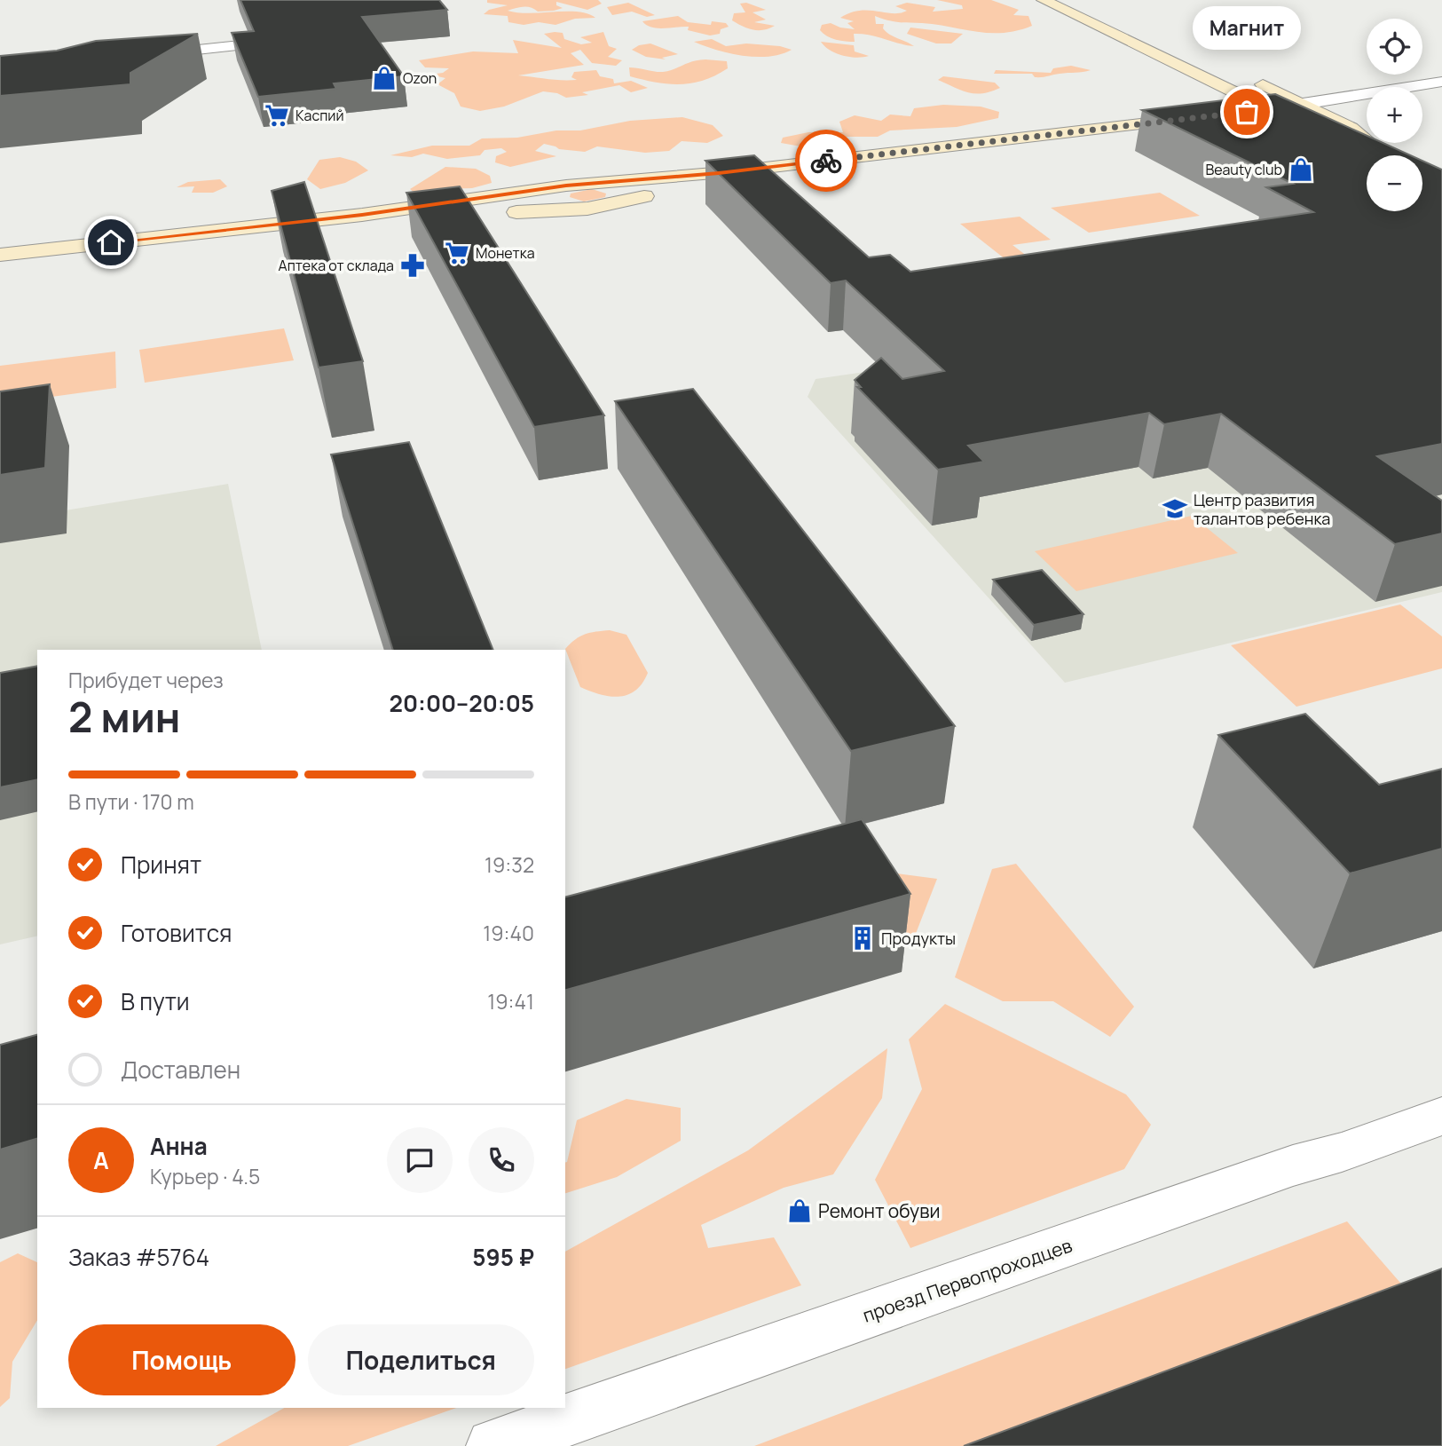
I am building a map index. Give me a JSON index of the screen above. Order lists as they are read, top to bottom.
{
  "streets": {
    "street": ["проезд Первопроходцев"]
  },
  "places": {
    "shop": ["Ozon", "Beauty club", "Ремонт обуви"],
    "other": ["Магнит"],
    "supermarket": ["Каспий", "Монетка"],
    "pharmacy": ["Аптека от склада"],
    "school or university": ["Центр развития талантов ребенка"],
    "building": ["Продукты"]
  },
  "page": {
    "bubble": "Магнит",
    "map_buttons": ["+", "−"],
    "heading": ["2 мин", "Прибудет через", "20:00–20:05"],
    "panel": [
      "Анна",
      "Курьер · 4.5",
      "Заказ #5764",
      "595 ₽"
    ],
    "bar": "В пути · 170 m",
    "list": [
      ["Принят", "19:32"],
      ["Готовится", "19:40"],
      ["В пути", "19:41"],
      "Доставлен"
    ],
    "round": "А",
    "buttons": ["Помощь", "Поделиться"]
  }
}
